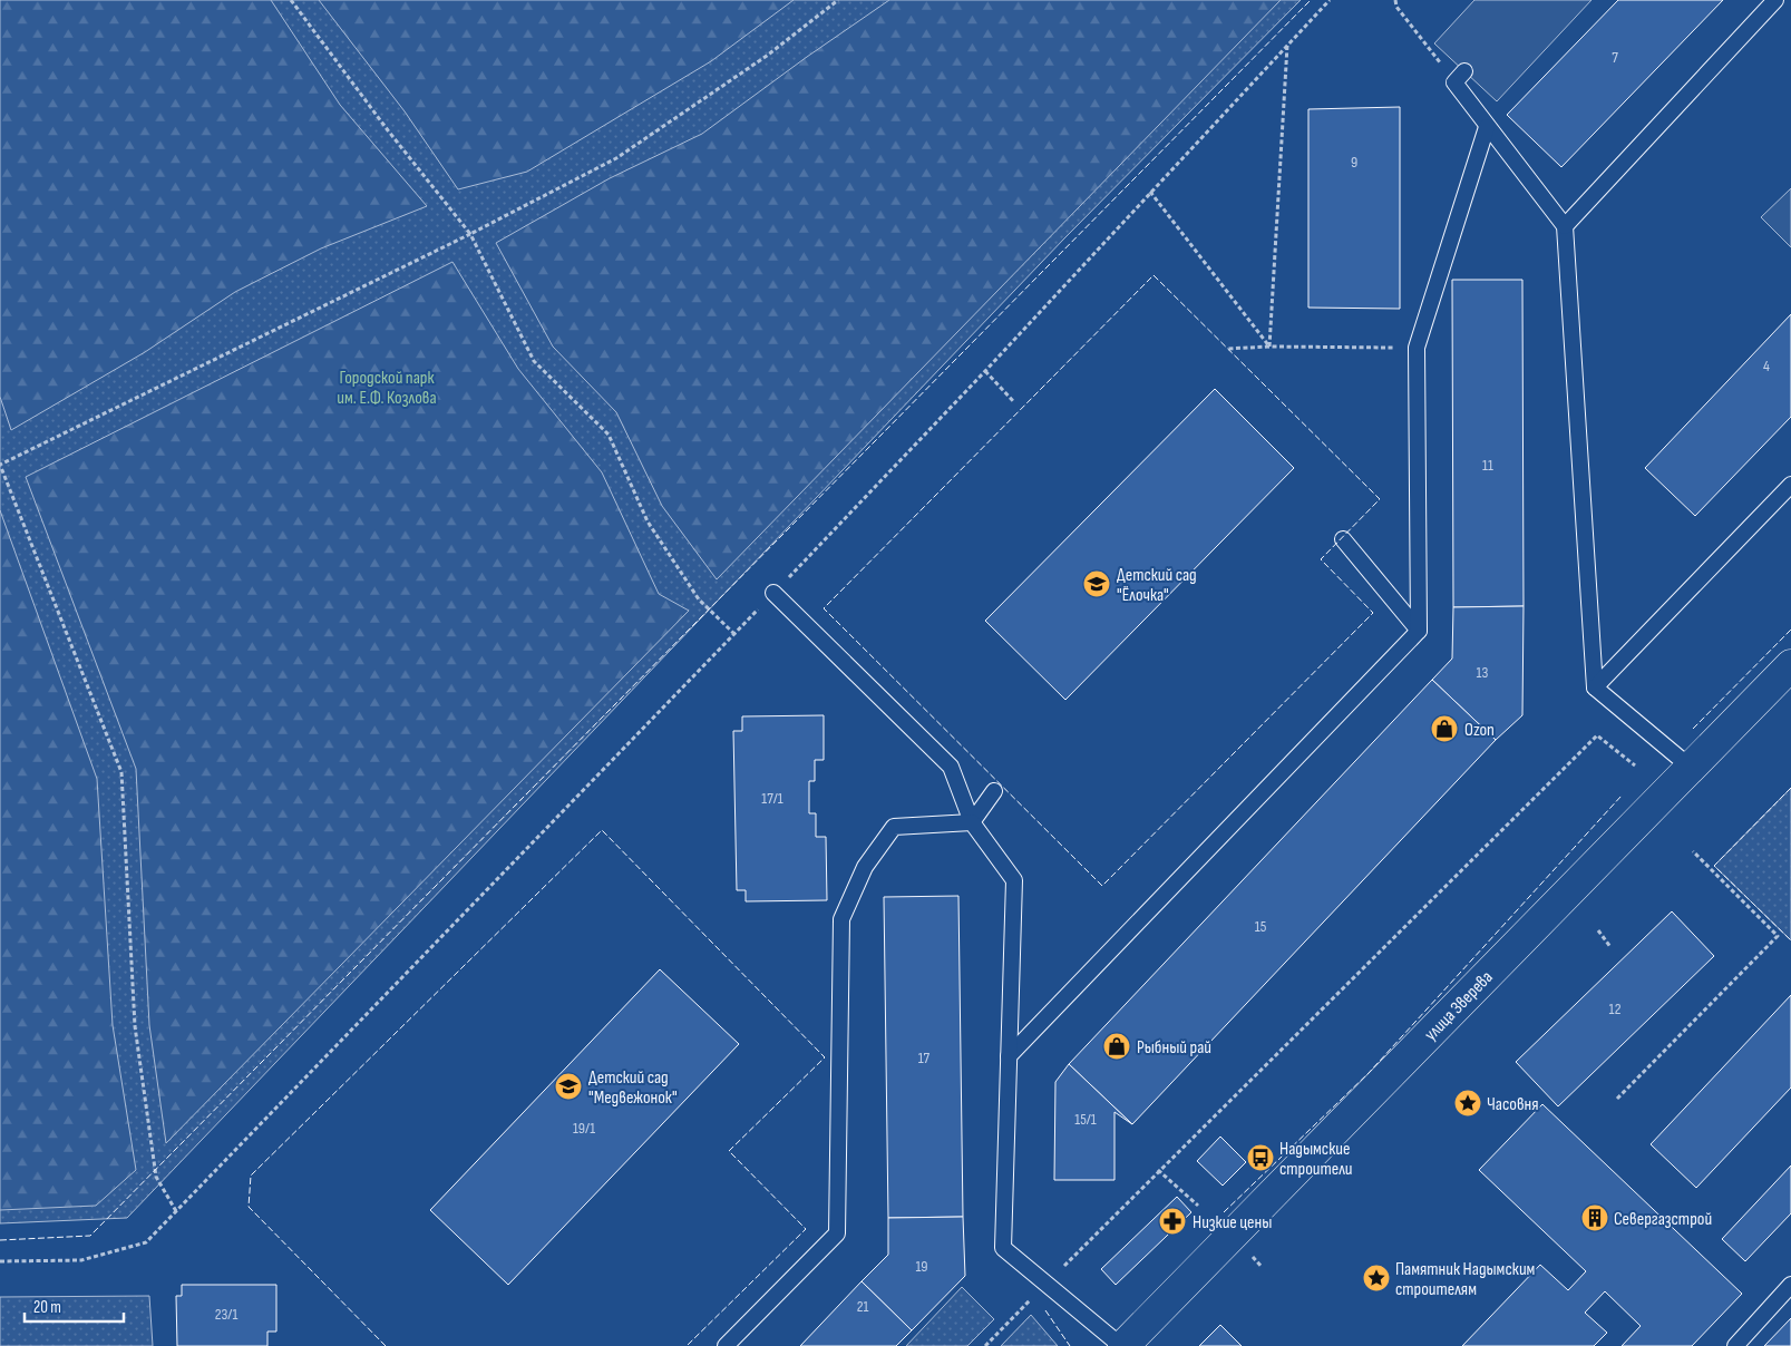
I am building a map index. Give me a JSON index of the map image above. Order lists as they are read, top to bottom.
{
  "streets": {
    "street": ["улица Зверева"]
  },
  "parks": ["Городской парк им. Е.Ф. Козлова"],
  "places": {
    "school or university": ["Детский сад \"Ёлочка\"", "Детский сад \"Медвежонок\""],
    "shop": ["Ozon", "Рыбный рай"],
    "place": ["Часовня", "Памятник Надымским строителям"],
    "bus stop": ["Надымские строители"],
    "building": ["Севергазстрой"],
    "pharmacy": ["Низкие цены"]
  },
  "house_numbers": [
    "7",
    "9",
    "4",
    "11",
    "13",
    "17/1",
    "15",
    "12",
    "17",
    "15/1",
    "19/1",
    "19",
    "21",
    "23/1"
  ],
  "scale_bar": "20 m"
}
